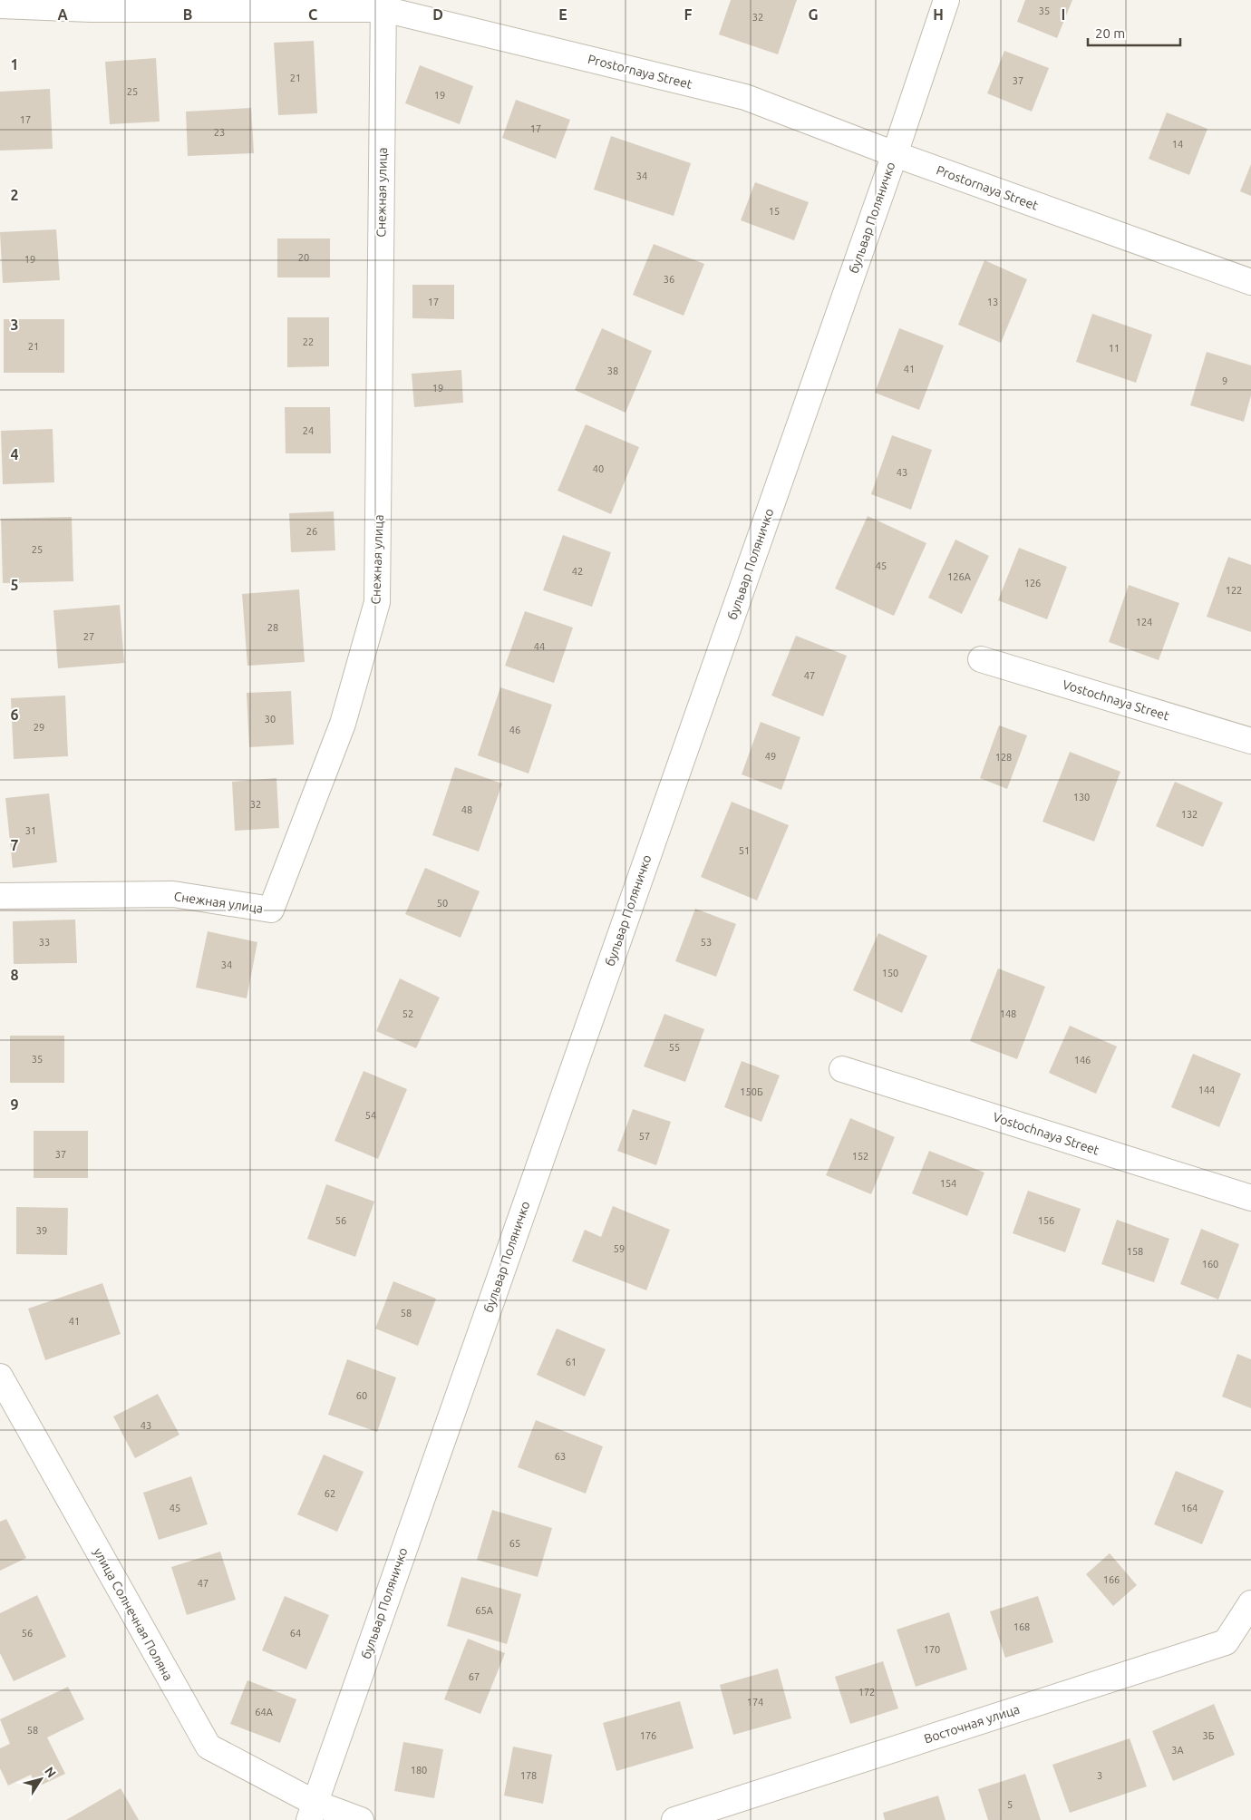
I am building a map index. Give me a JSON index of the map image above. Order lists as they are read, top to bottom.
{
  "streets": {
    "street": [
      "Prostornaya Street",
      "Снежная улица",
      "бульвар Поляничко",
      "Vostochnaya Street",
      "улица Солнечная Поляна",
      "Восточная улица"
    ]
  },
  "crossings": [
    ["Prostornaya Street", "Снежная улица"],
    ["Prostornaya Street", "бульвар Поляничко"],
    ["бульвар Поляничко", "улица Солнечная Поляна"]
  ],
  "house_numbers": [
    "35",
    "32",
    "21",
    "37",
    "25",
    "19",
    "17",
    "17",
    "23",
    "14",
    "34",
    "15",
    "20",
    "19",
    "36",
    "17",
    "13",
    "22",
    "21",
    "11",
    "41",
    "38",
    "9",
    "19",
    "24",
    "40",
    "43",
    "26",
    "25",
    "45",
    "42",
    "126А",
    "126",
    "122",
    "124",
    "28",
    "27",
    "44",
    "47",
    "30",
    "29",
    "46",
    "49",
    "128",
    "130",
    "32",
    "48",
    "132",
    "31",
    "51",
    "50",
    "33",
    "53",
    "34",
    "150",
    "52",
    "148",
    "55",
    "35",
    "146",
    "144",
    "150Б",
    "54",
    "57",
    "37",
    "152",
    "154",
    "56",
    "156",
    "39",
    "59",
    "158",
    "160",
    "58",
    "41",
    "61",
    "60",
    "43",
    "63",
    "62",
    "45",
    "164",
    "65",
    "166",
    "47",
    "65А",
    "168",
    "56",
    "64",
    "170",
    "67",
    "172",
    "174",
    "64А",
    "58",
    "176",
    "3Б",
    "3А",
    "180",
    "178",
    "3",
    "5"
  ],
  "scale_bar": "20 m",
  "north": "top right",
  "grid": {
    "columns": [
      "A",
      "B",
      "C",
      "D",
      "E",
      "F",
      "G",
      "H",
      "I"
    ],
    "rows": [
      "1",
      "2",
      "3",
      "4",
      "5",
      "6",
      "7",
      "8",
      "9"
    ]
  }
}
